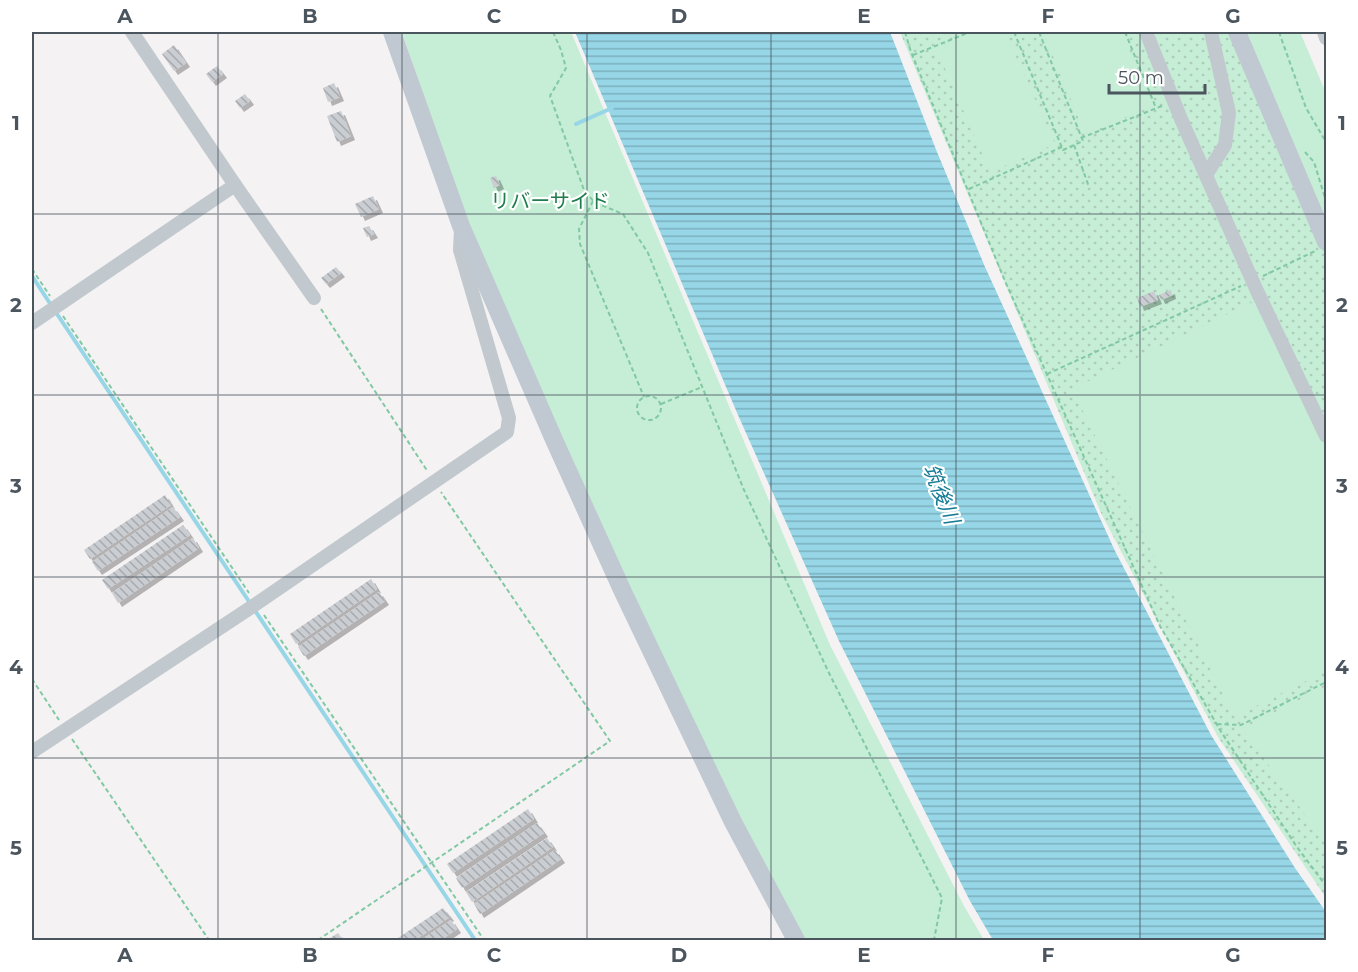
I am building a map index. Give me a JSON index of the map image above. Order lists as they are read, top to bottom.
{
  "water": ["筑後川"],
  "parks": ["リバーサイド"],
  "scale_bar": "50 m",
  "grid": {
    "columns": [
      "A",
      "B",
      "C",
      "D",
      "E",
      "F",
      "G"
    ],
    "rows": [
      "1",
      "2",
      "3",
      "4",
      "5"
    ]
  }
}
